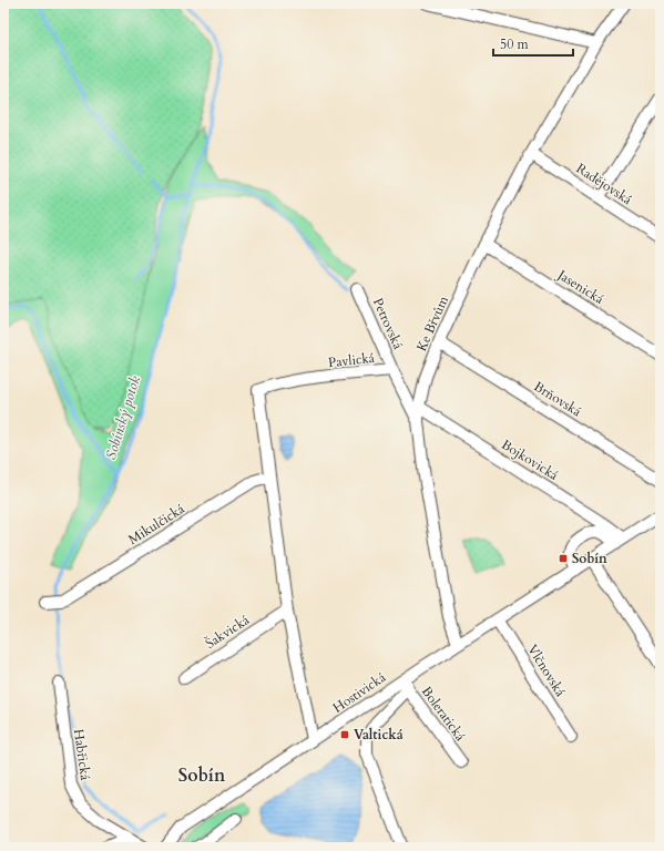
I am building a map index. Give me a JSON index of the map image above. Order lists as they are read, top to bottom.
{
  "streets": {
    "street": [
      "Radějovská",
      "Jasenická",
      "Petrovská",
      "Ke Břvům",
      "Pavlická",
      "Brňovská",
      "Bojkovická",
      "Mikulčická",
      "Šakvická",
      "Vlčnovská",
      "Hostivická",
      "Boleratická",
      "Habřická"
    ]
  },
  "crossings": [
    ["Radějovská", "Ke Břvům"],
    ["Jasenická", "Ke Břvům"],
    ["Petrovská", "Pavlická"],
    ["Ke Břvům", "Pavlická"],
    ["Ke Břvům", "Brňovská"],
    ["Ke Břvům", "Bojkovická"],
    ["Ke Břvům", "Hostivická"],
    ["Pavlická", "Mikulčická"],
    ["Bojkovická", "Hostivická"],
    ["Vlčnovská", "Hostivická"],
    ["Hostivická", "Boleratická"]
  ],
  "districts": ["Sobín"],
  "water": ["Sobínský potok"],
  "places": {
    "transit": ["Sobín", "Valtická"]
  },
  "scale_bar": "50 m"
}
